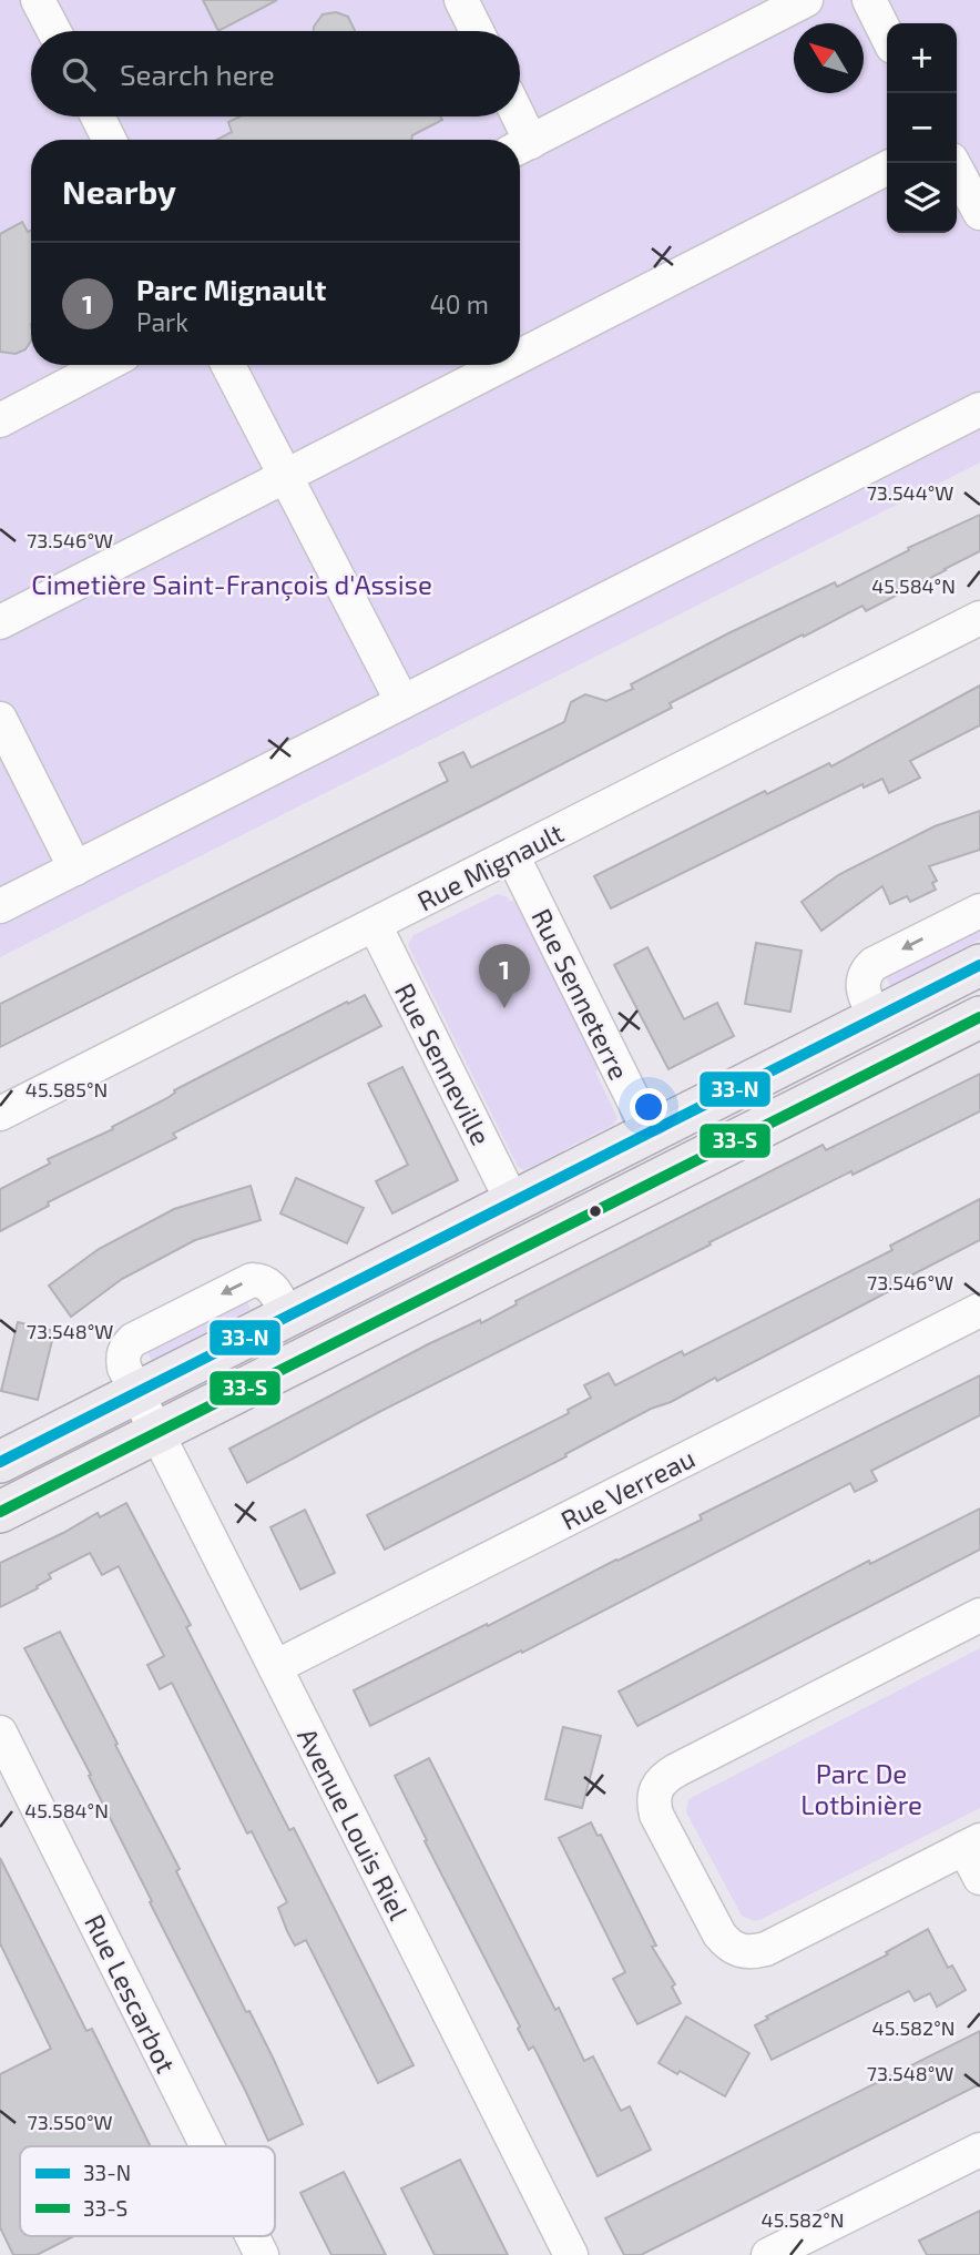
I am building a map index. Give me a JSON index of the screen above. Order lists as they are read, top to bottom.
{
  "streets": {
    "street": [
      "Rue Mignault",
      "Rue Senneterre",
      "Rue Senneville",
      "Rue Verreau",
      "Avenue Louis Riel",
      "Rue Lescarbot"
    ]
  },
  "crossings": [
    ["Rue Mignault", "Rue Senneterre"],
    ["Rue Mignault", "Rue Senneville"],
    ["Rue Verreau", "Avenue Louis Riel"]
  ],
  "parks": ["Cimetière Saint-François d'Assise", "Parc De Lotbinière"],
  "lines": ["transit line 33-N", "transit line 33-S"],
  "legend": ["33-N", "33-S"],
  "north": "top left",
  "page": {
    "map_buttons": ["+", "−"],
    "search": "Search here",
    "heading": "Nearby",
    "list": [
      {
        "mark": "1",
        "name": "Parc Mignault",
        "note": "Park",
        "value": "40 m"
      }
    ],
    "pins": "1"
  },
  "coordinates": [
    "73.544°W",
    "73.546°W",
    "45.584°N",
    "45.585°N",
    "73.548°W",
    "45.582°N",
    "73.550°W"
  ]
}
